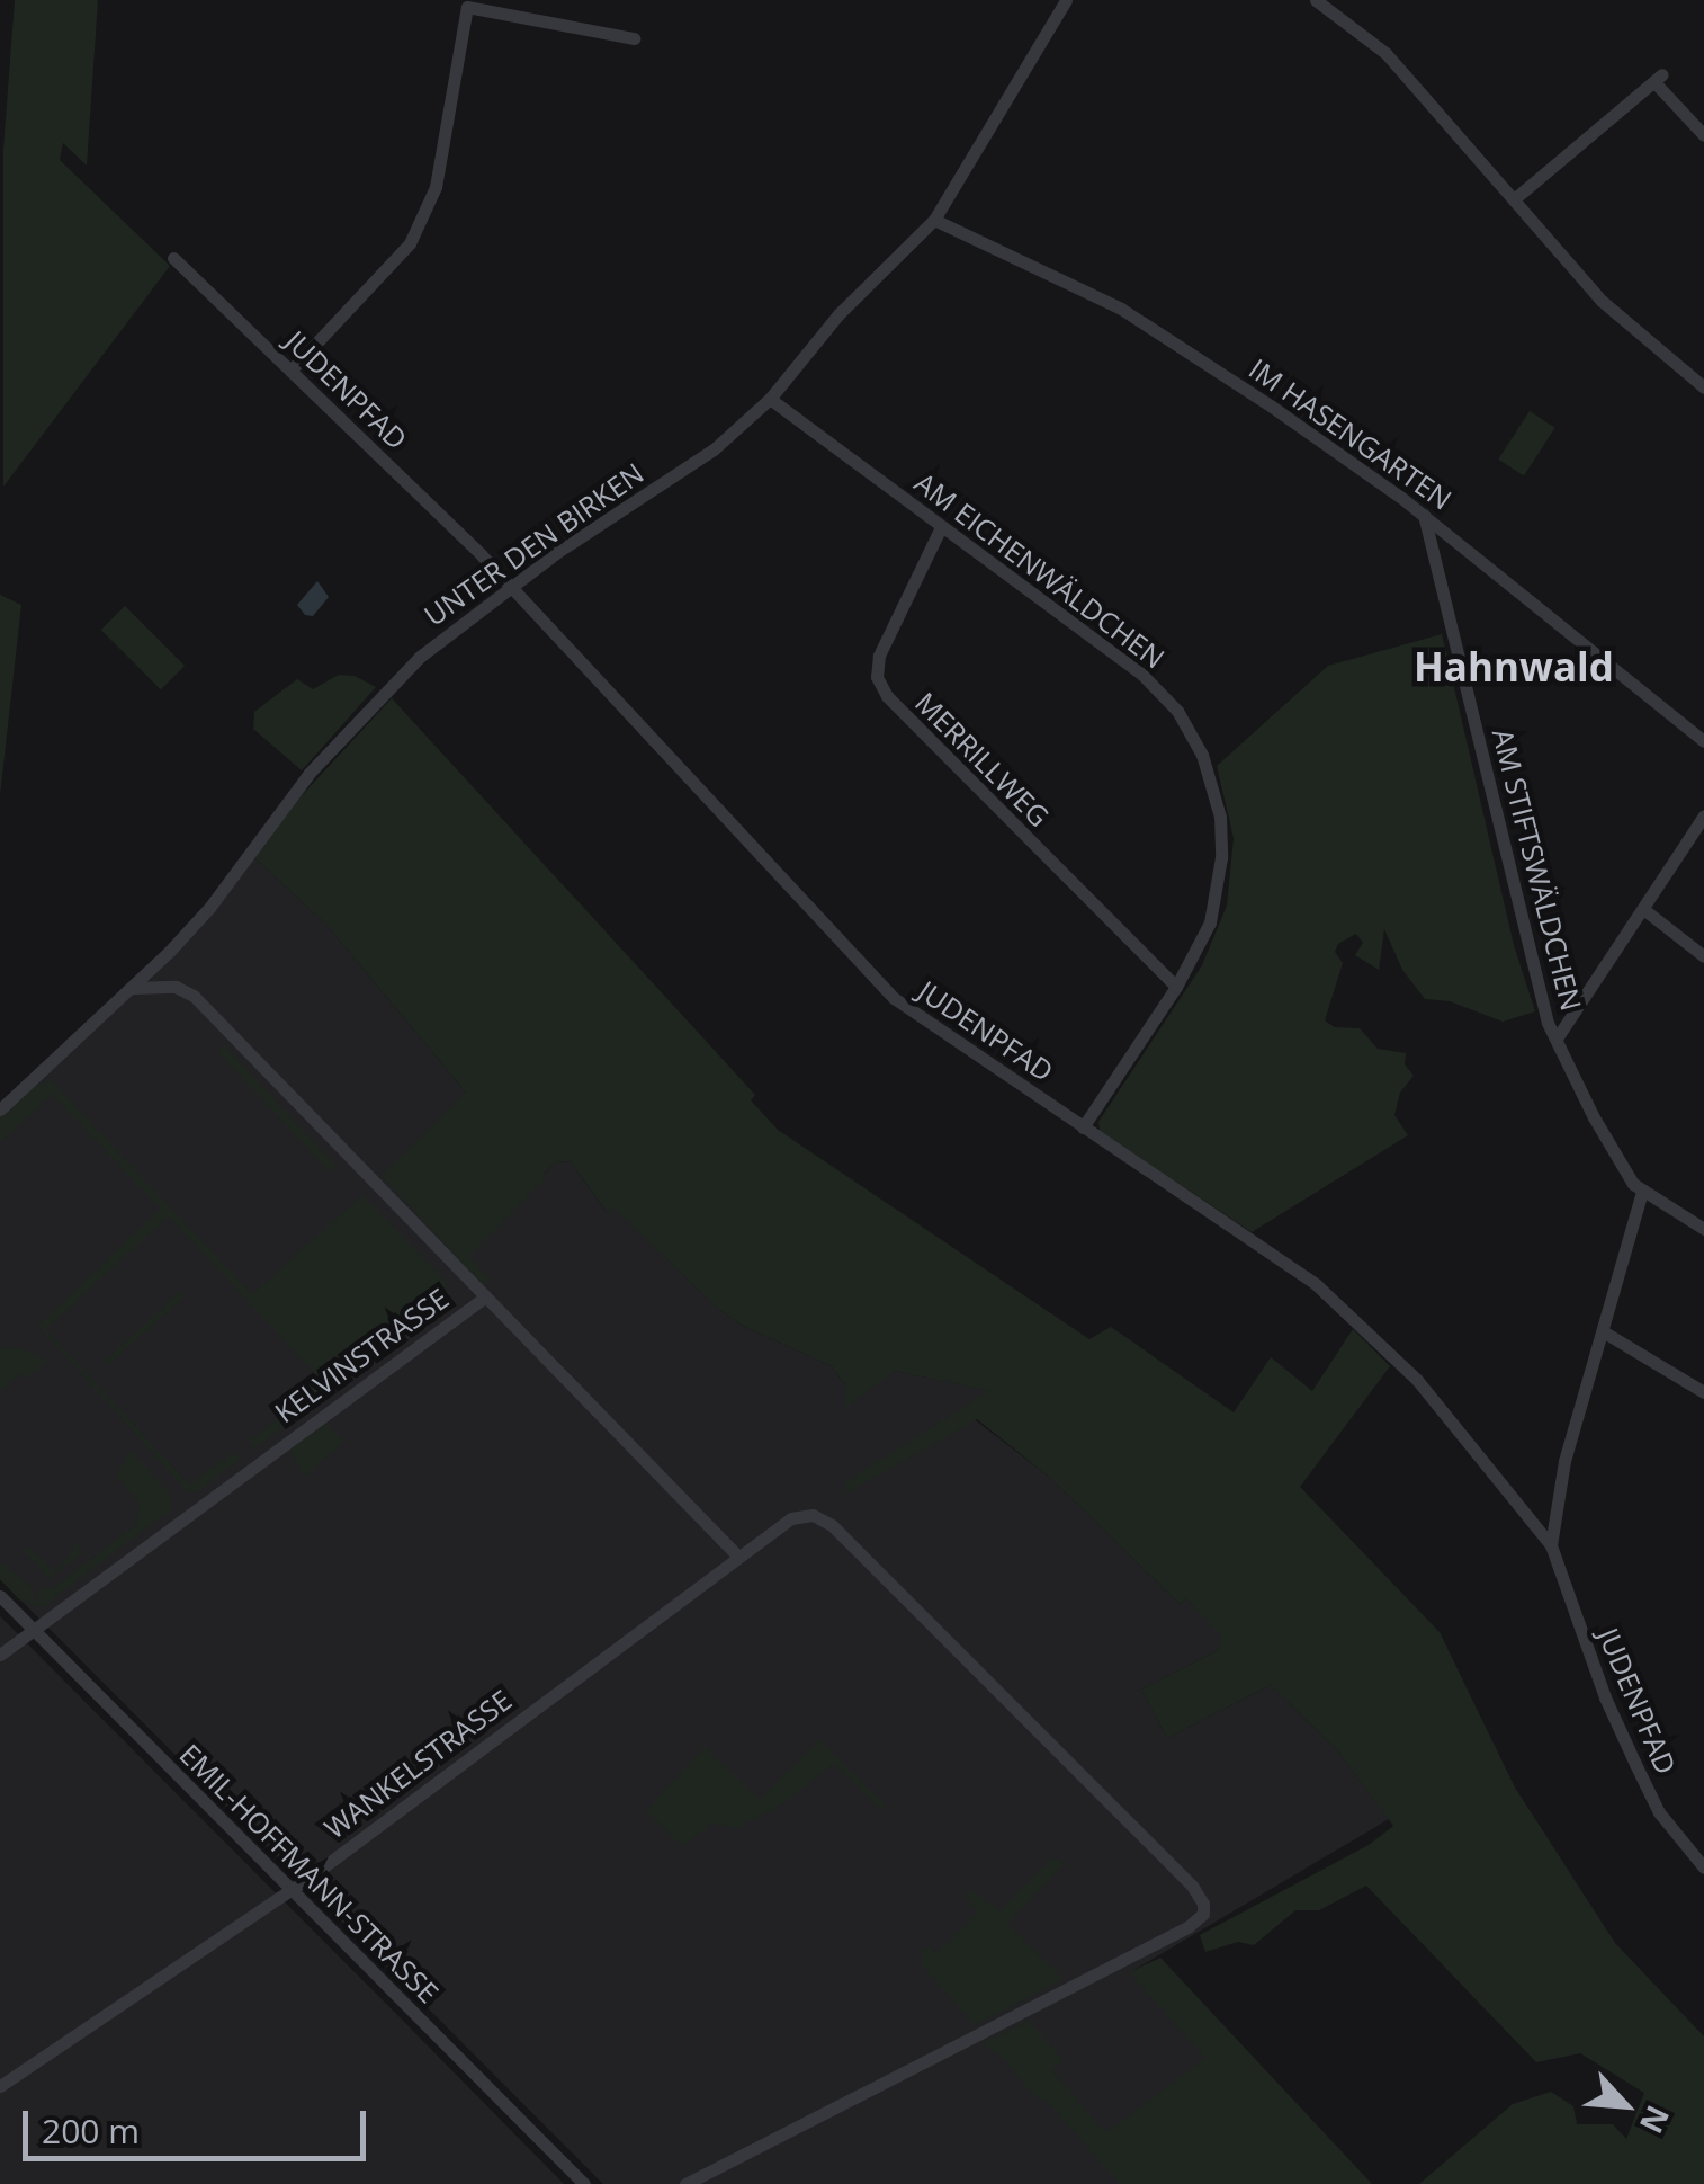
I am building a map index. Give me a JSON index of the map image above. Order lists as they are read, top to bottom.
{
  "streets": {
    "street": [
      "JUDENPFAD",
      "IM HASENGARTEN",
      "UNTER DEN BIRKEN",
      "AM EICHENWÄLDCHEN",
      "MERRILLWEG",
      "AM STIFTSWÄLDCHEN",
      "KELVINSTRASSE",
      "WANKELSTRASSE",
      "EMIL-HOFFMANN-STRASSE"
    ]
  },
  "crossings": [
    ["JUDENPFAD", "UNTER DEN BIRKEN"],
    ["JUDENPFAD", "AM EICHENWÄLDCHEN"],
    ["IM HASENGARTEN", "UNTER DEN BIRKEN"],
    ["IM HASENGARTEN", "AM STIFTSWÄLDCHEN"],
    ["UNTER DEN BIRKEN", "AM EICHENWÄLDCHEN"],
    ["AM EICHENWÄLDCHEN", "MERRILLWEG"],
    ["KELVINSTRASSE", "WANKELSTRASSE"],
    ["KELVINSTRASSE", "EMIL-HOFFMANN-STRASSE"],
    ["WANKELSTRASSE", "EMIL-HOFFMANN-STRASSE"]
  ],
  "districts": ["Hahnwald"],
  "scale_bar": "200 m",
  "north": "bottom right"
}
